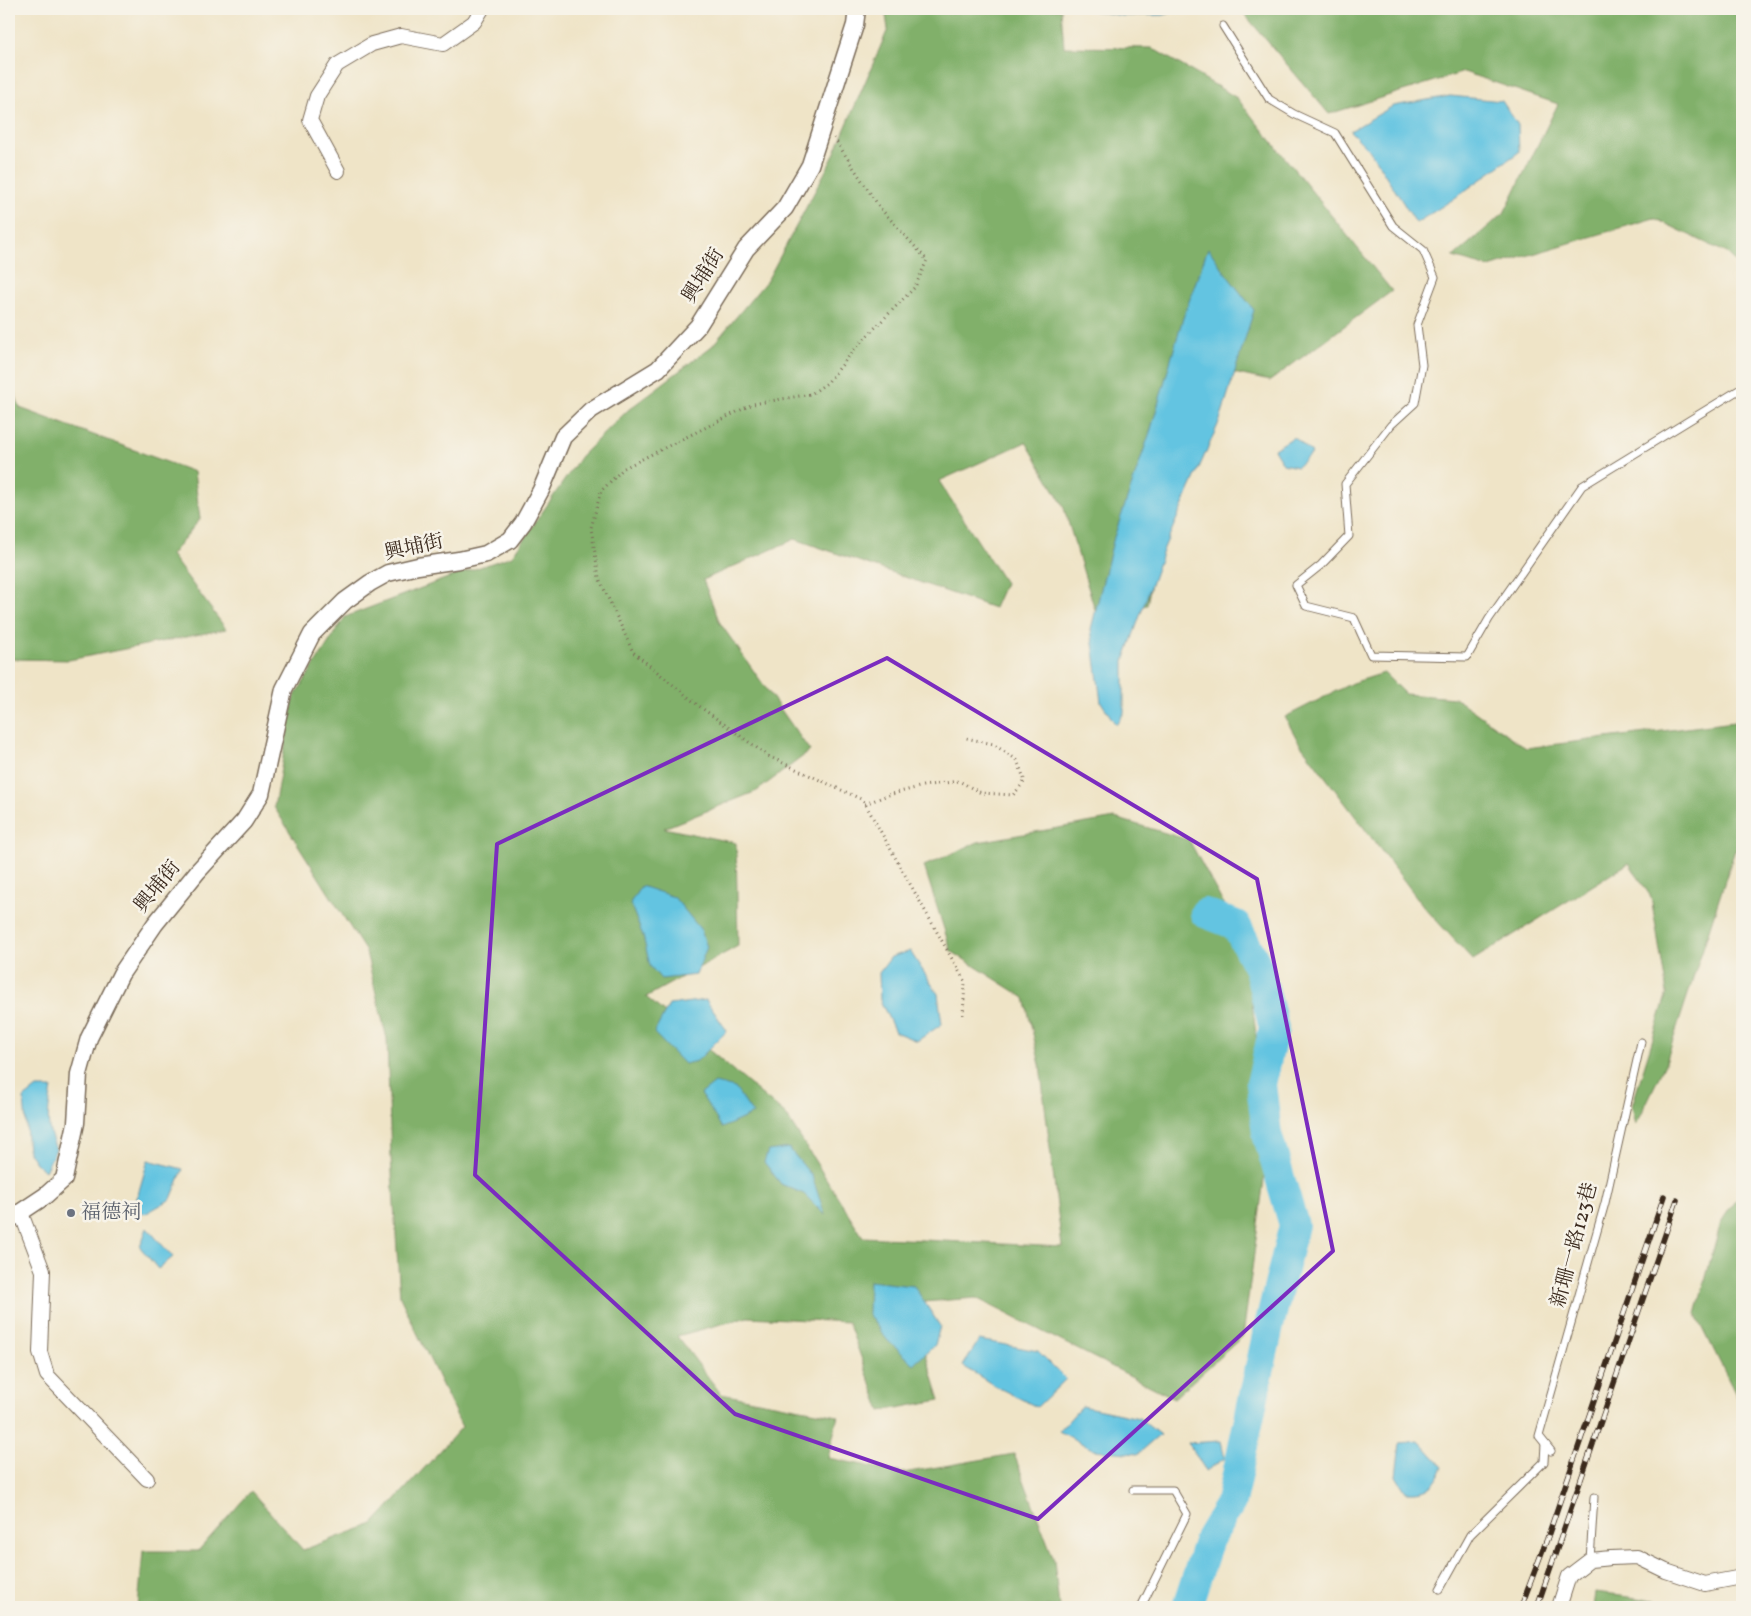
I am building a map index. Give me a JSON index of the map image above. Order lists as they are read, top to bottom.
{
  "streets": {
    "street": ["興埔街"],
    "lane": ["新珊一路123巷"]
  },
  "places": ["福德祠"]
}
